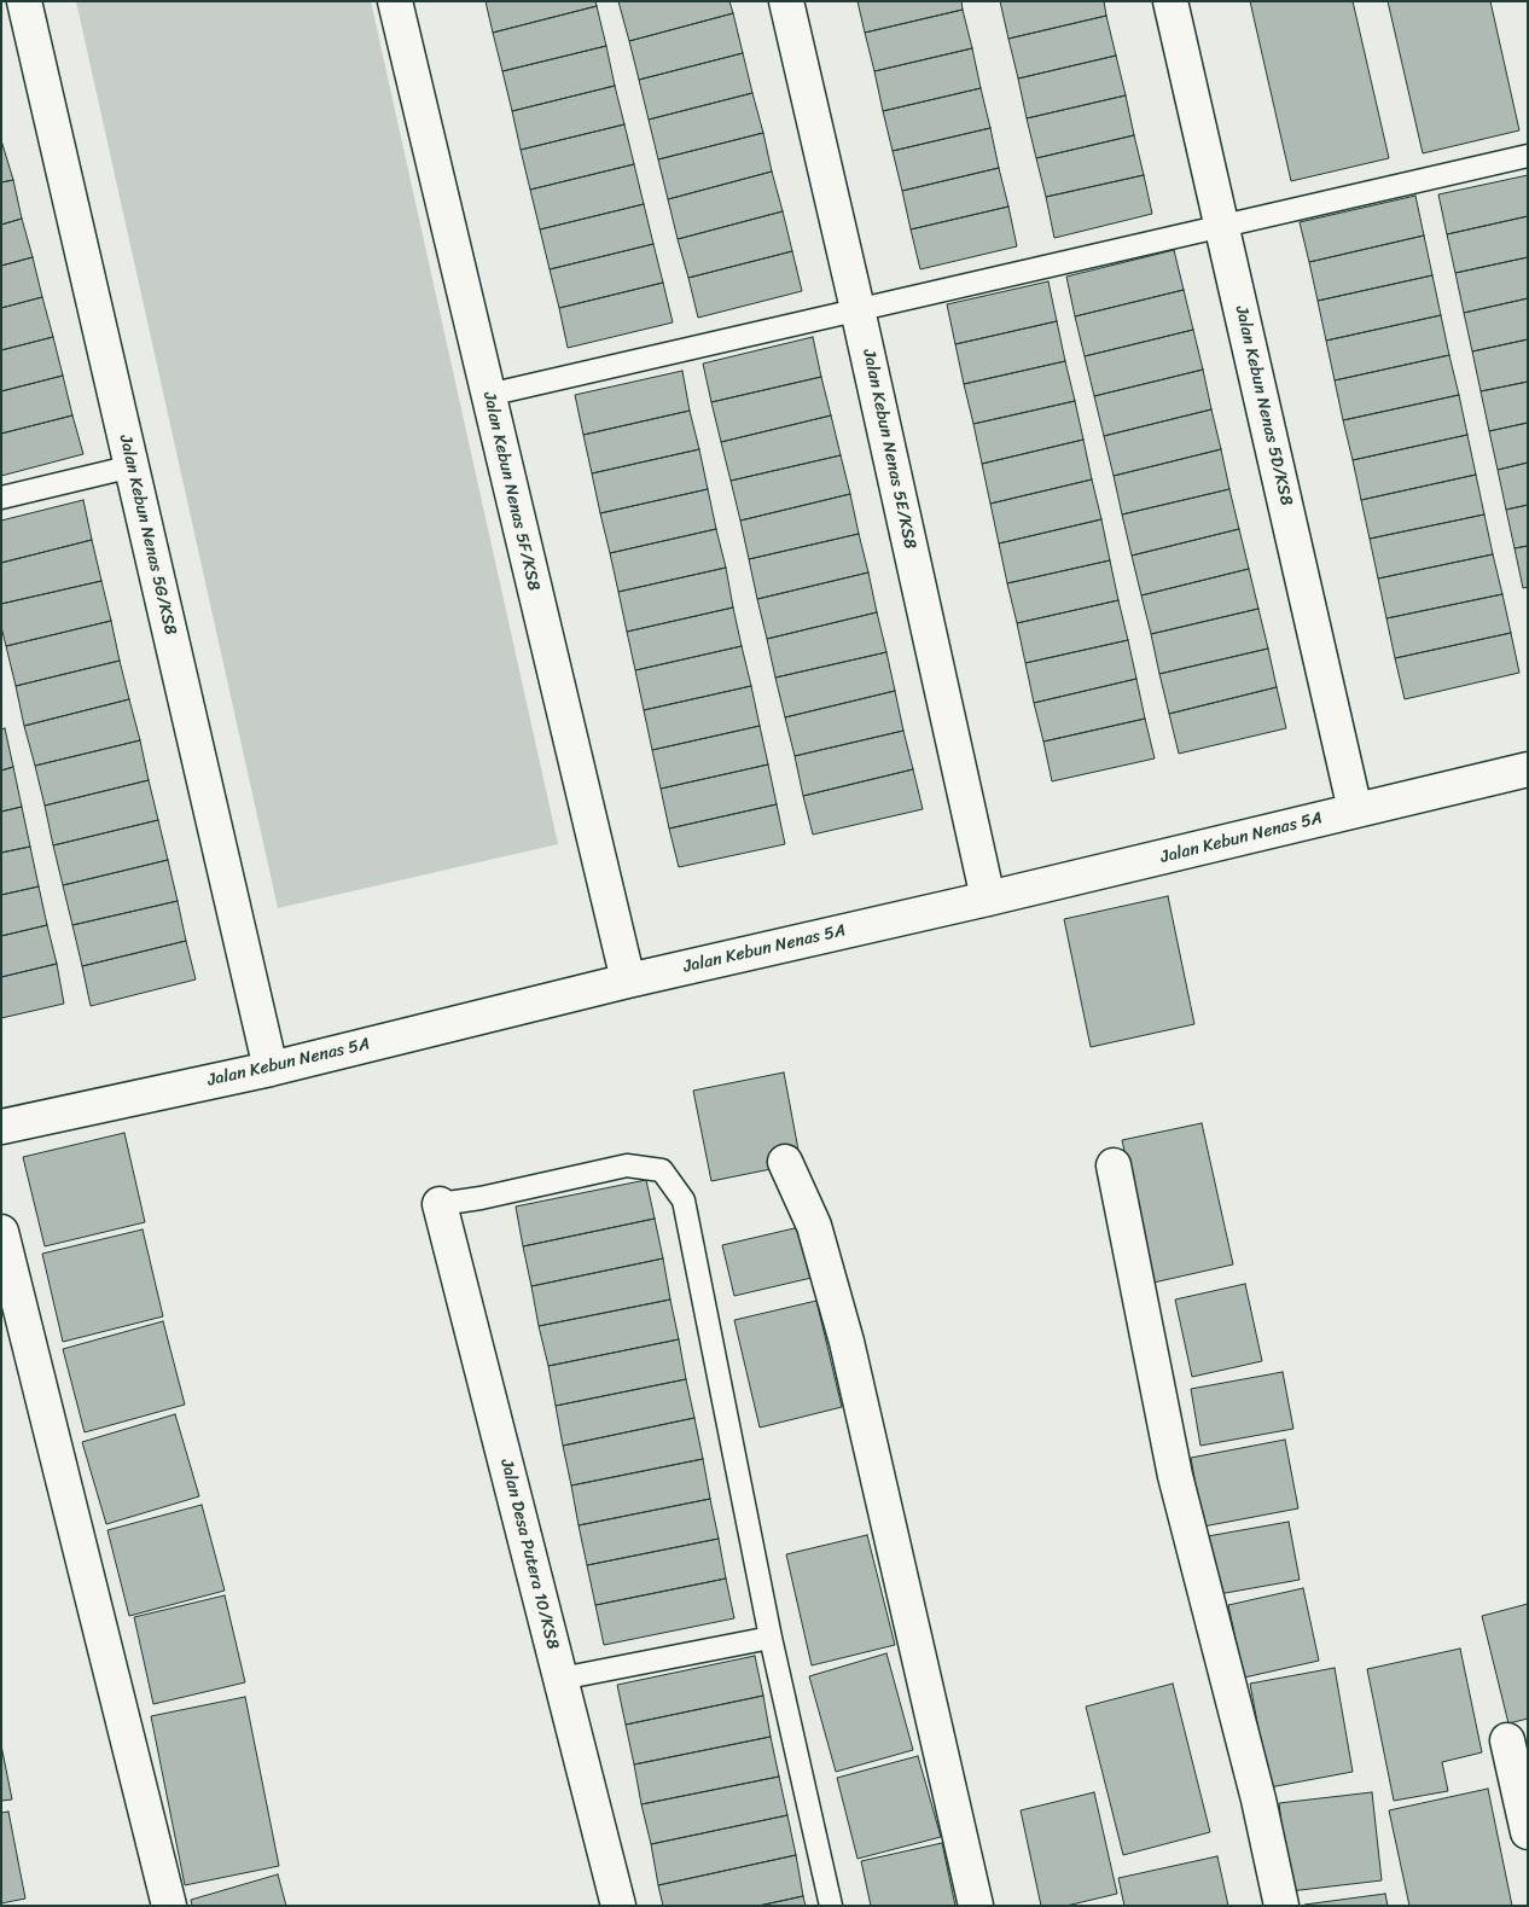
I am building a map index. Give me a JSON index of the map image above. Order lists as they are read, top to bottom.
{
  "streets": {
    "street": [
      "Jalan Kebun Nenas 5D/KS8",
      "Jalan Kebun Nenas 5E/KS8",
      "Jalan Kebun Nenas 5F/KS8",
      "Jalan Kebun Nenas 5G/KS8",
      "Jalan Kebun Nenas 5A",
      "Jalan Desa Putera 10/KS8"
    ]
  },
  "crossings": [
    ["Jalan Kebun Nenas 5D/KS8", "Jalan Kebun Nenas 5A"],
    ["Jalan Kebun Nenas 5E/KS8", "Jalan Kebun Nenas 5A"],
    ["Jalan Kebun Nenas 5F/KS8", "Jalan Kebun Nenas 5A"],
    ["Jalan Kebun Nenas 5G/KS8", "Jalan Kebun Nenas 5A"]
  ]
}
